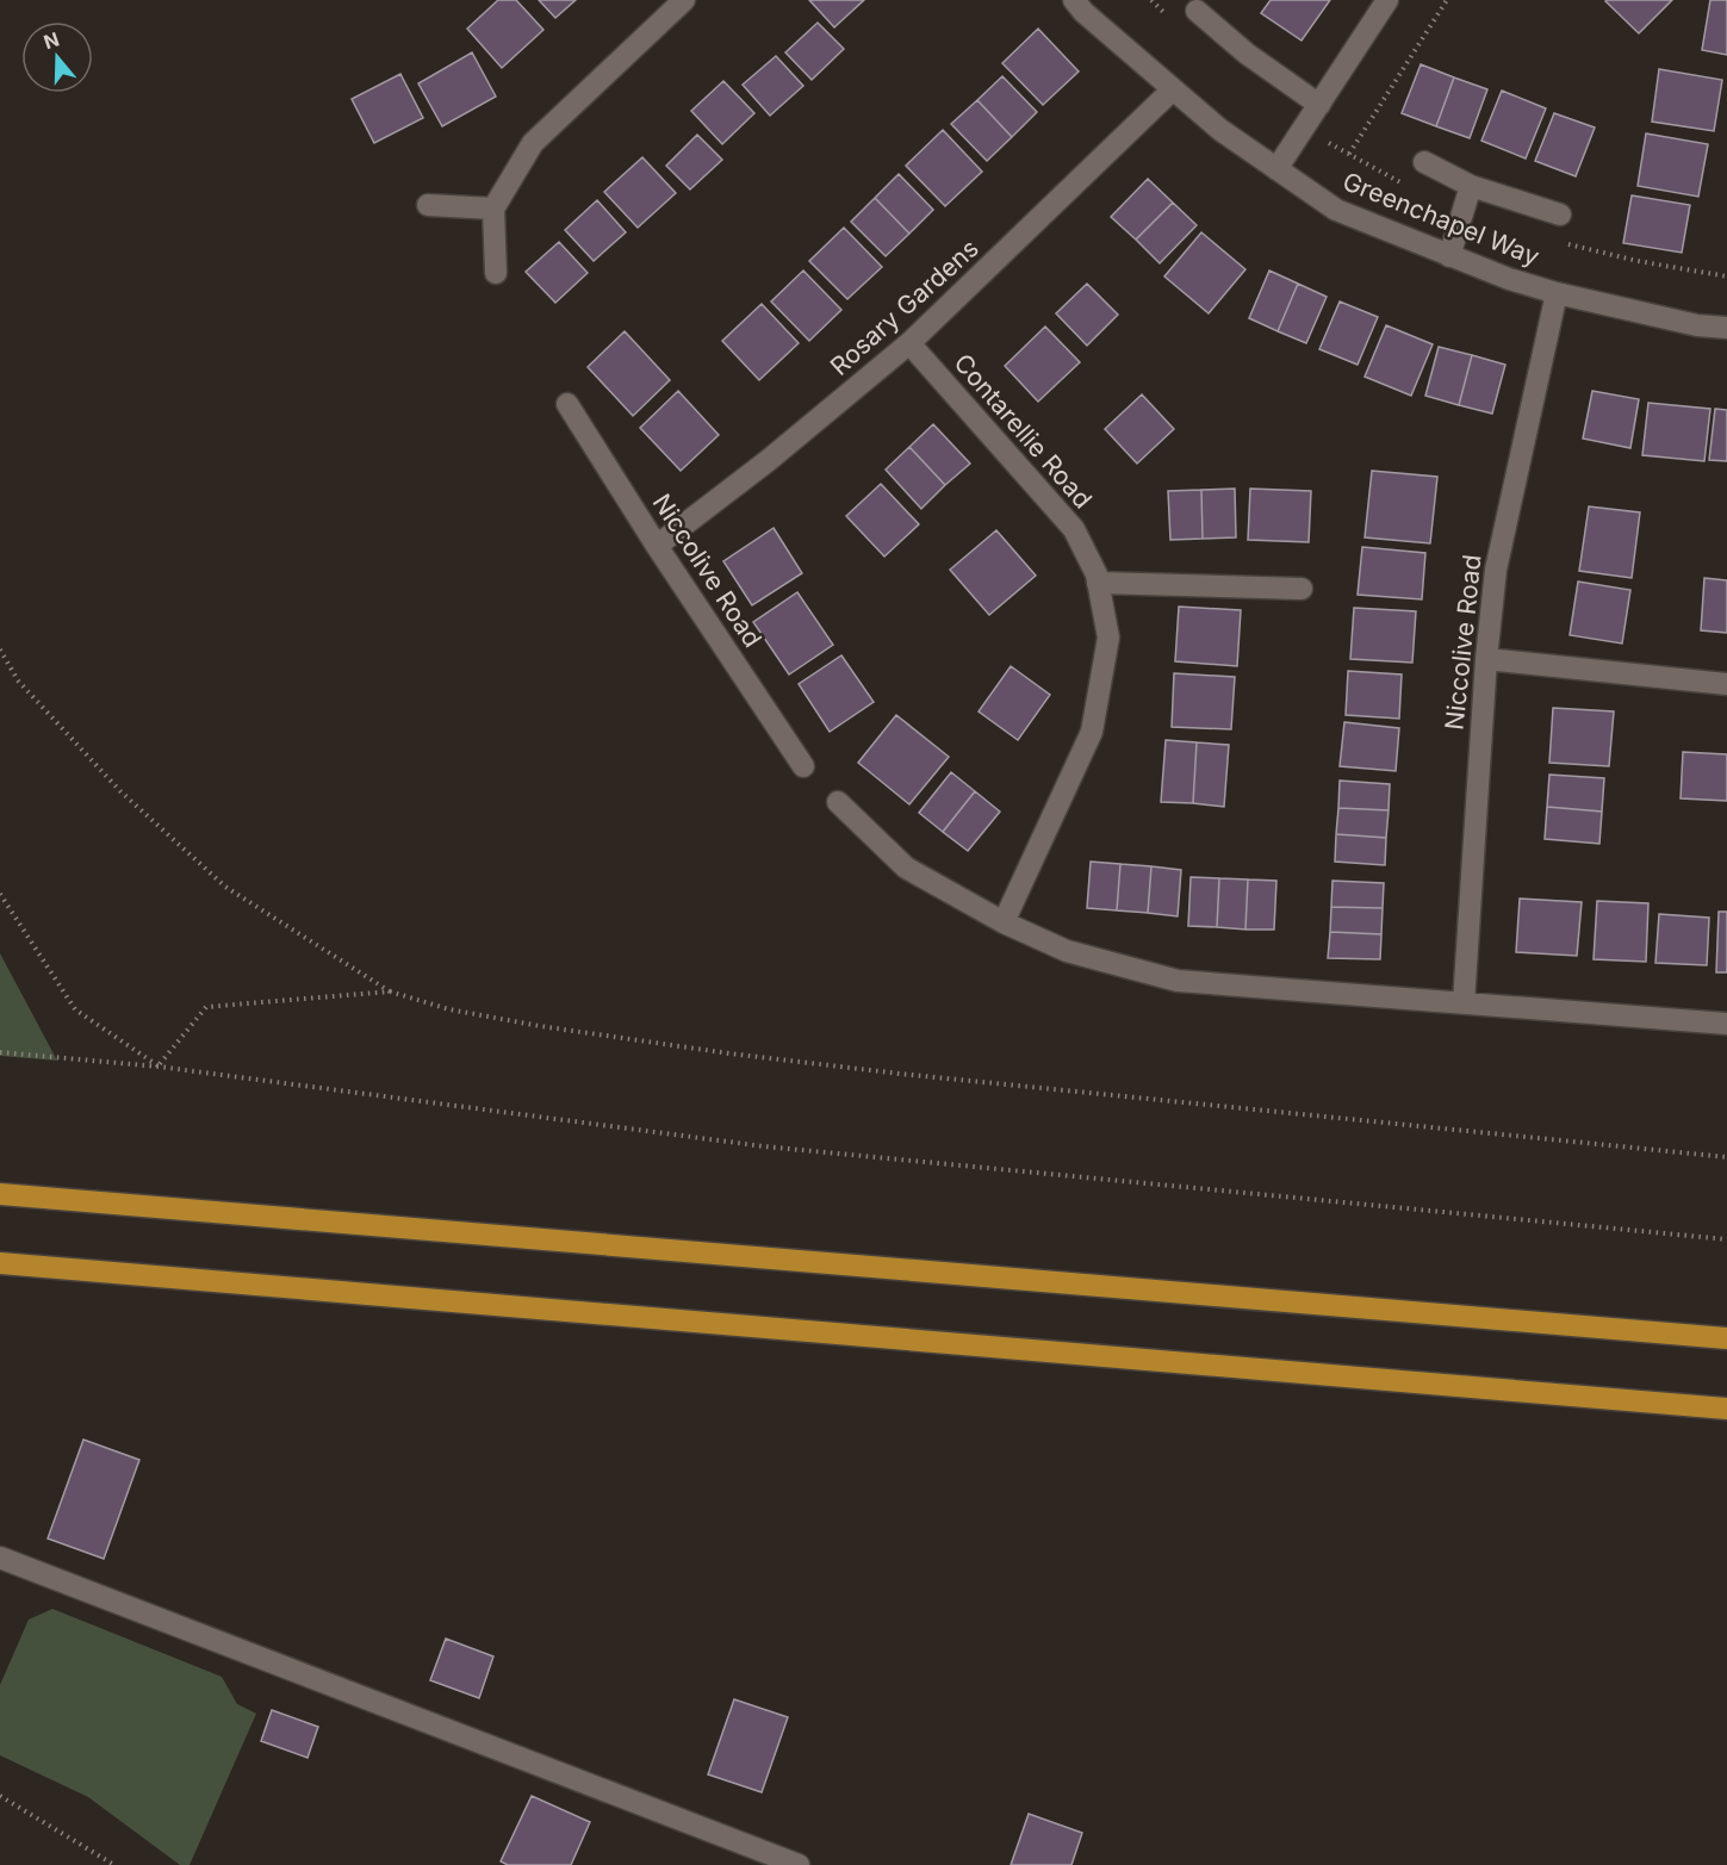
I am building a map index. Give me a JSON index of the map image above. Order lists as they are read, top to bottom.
{
  "streets": {
    "street": [
      "Greenchapel Way",
      "Rosary Gardens",
      "Contarellie Road",
      "Niccolive Road"
    ]
  },
  "crossings": [
    ["Greenchapel Way", "Rosary Gardens"],
    ["Greenchapel Way", "Niccolive Road"],
    ["Rosary Gardens", "Contarellie Road"],
    ["Rosary Gardens", "Niccolive Road"]
  ],
  "north": "top"
}
